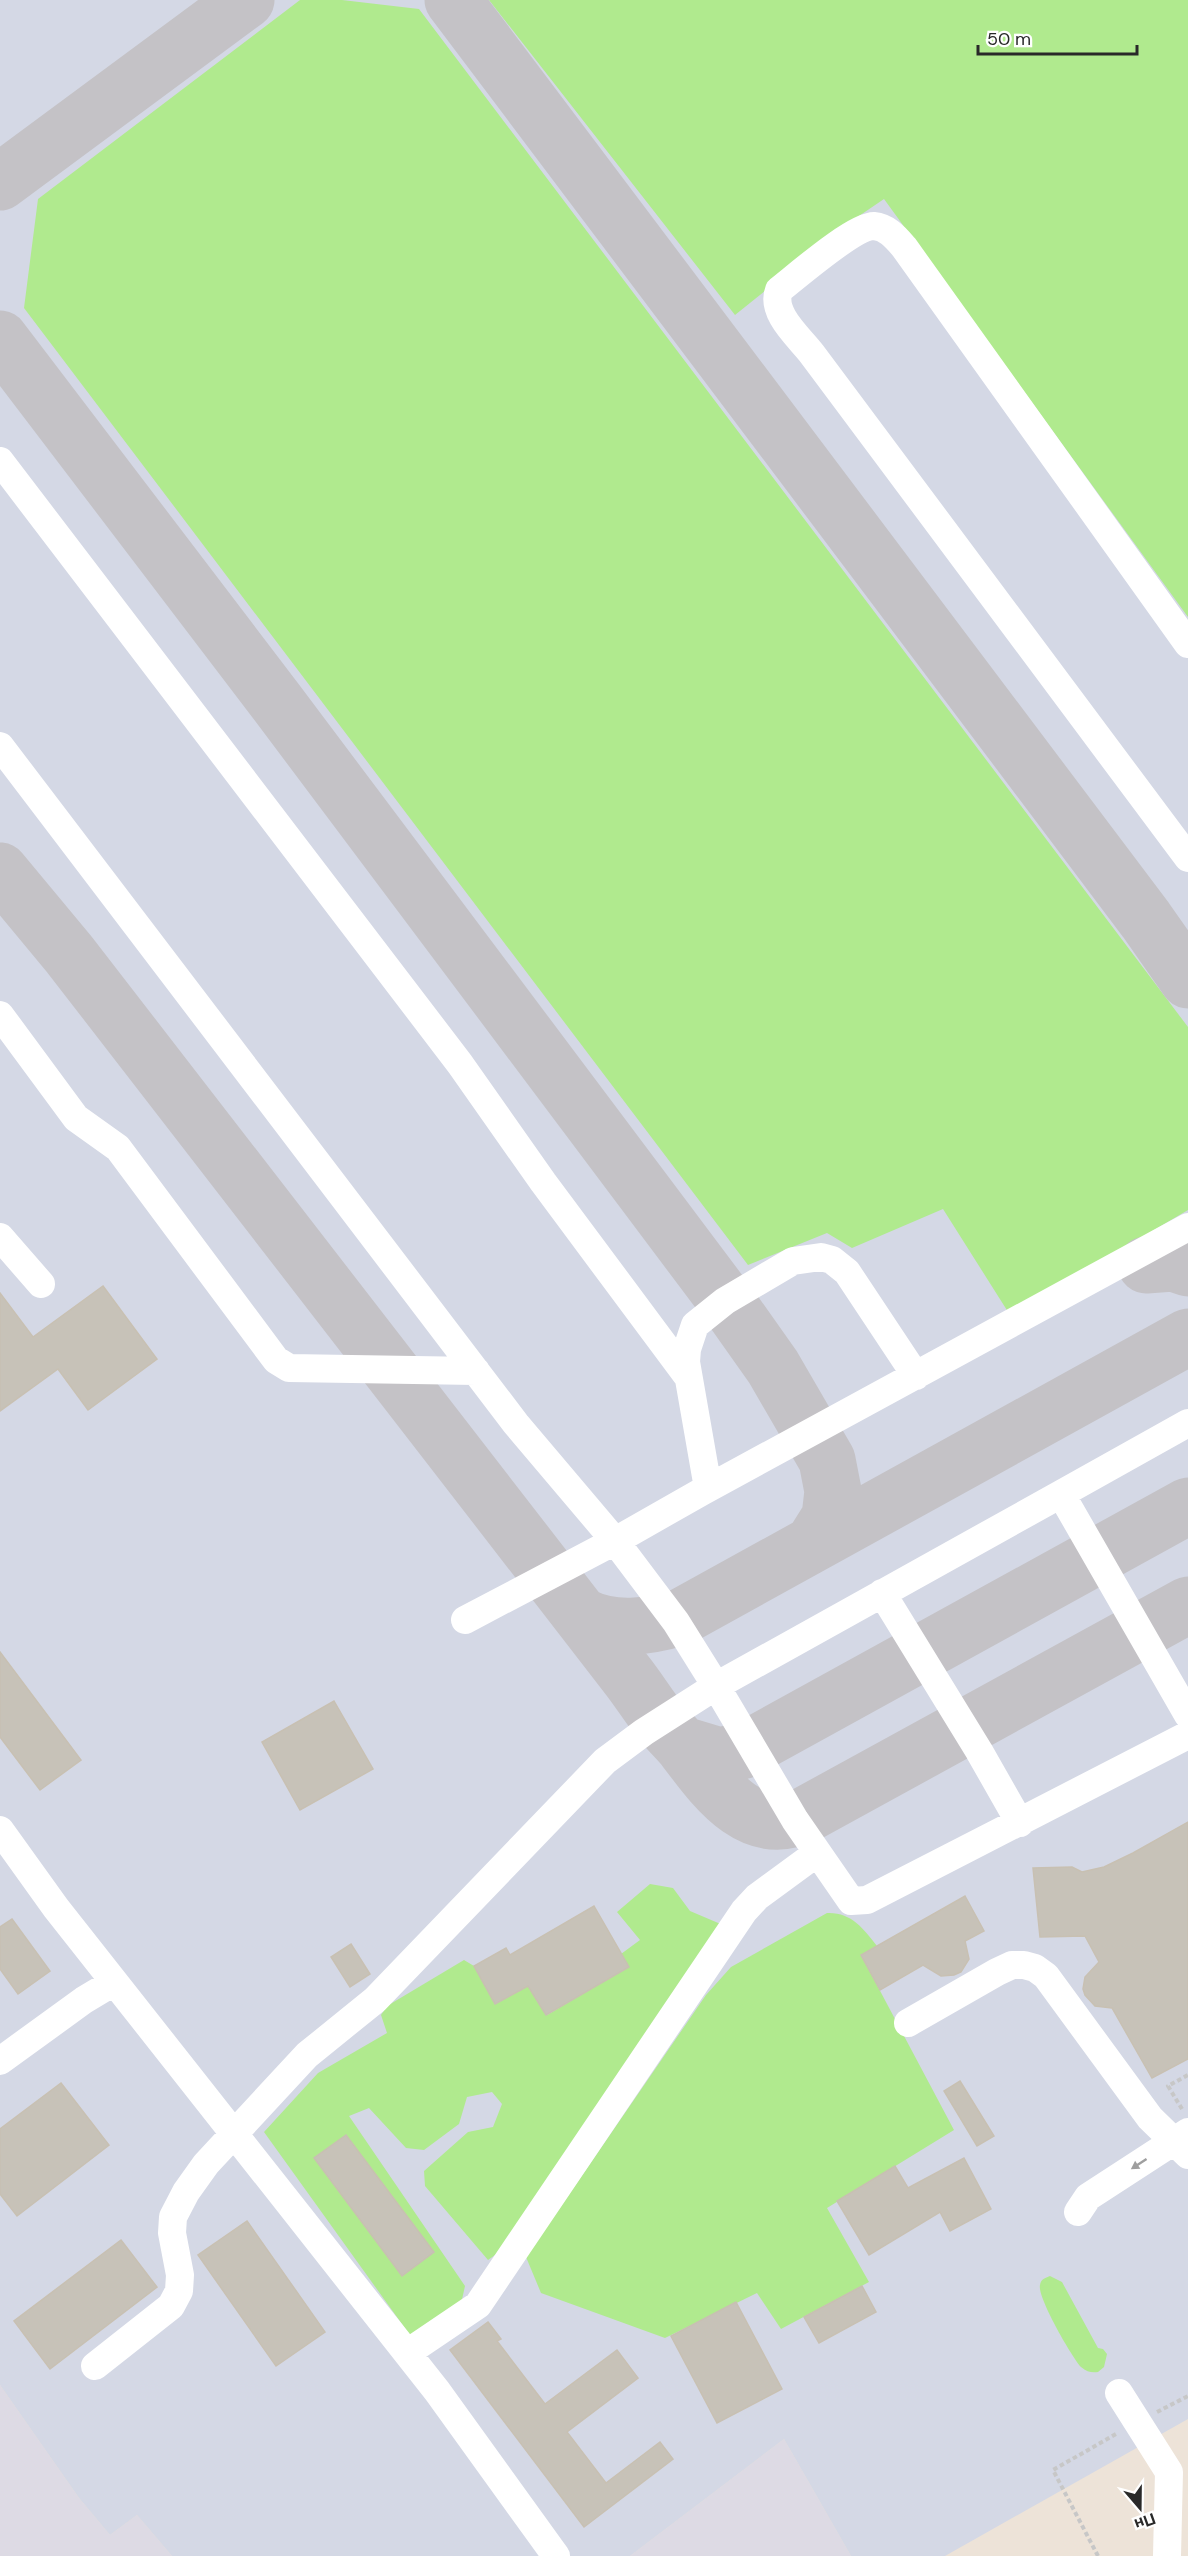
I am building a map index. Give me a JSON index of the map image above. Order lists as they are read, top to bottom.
{
  "scale_bar": "50 m",
  "north": "bottom"
}
